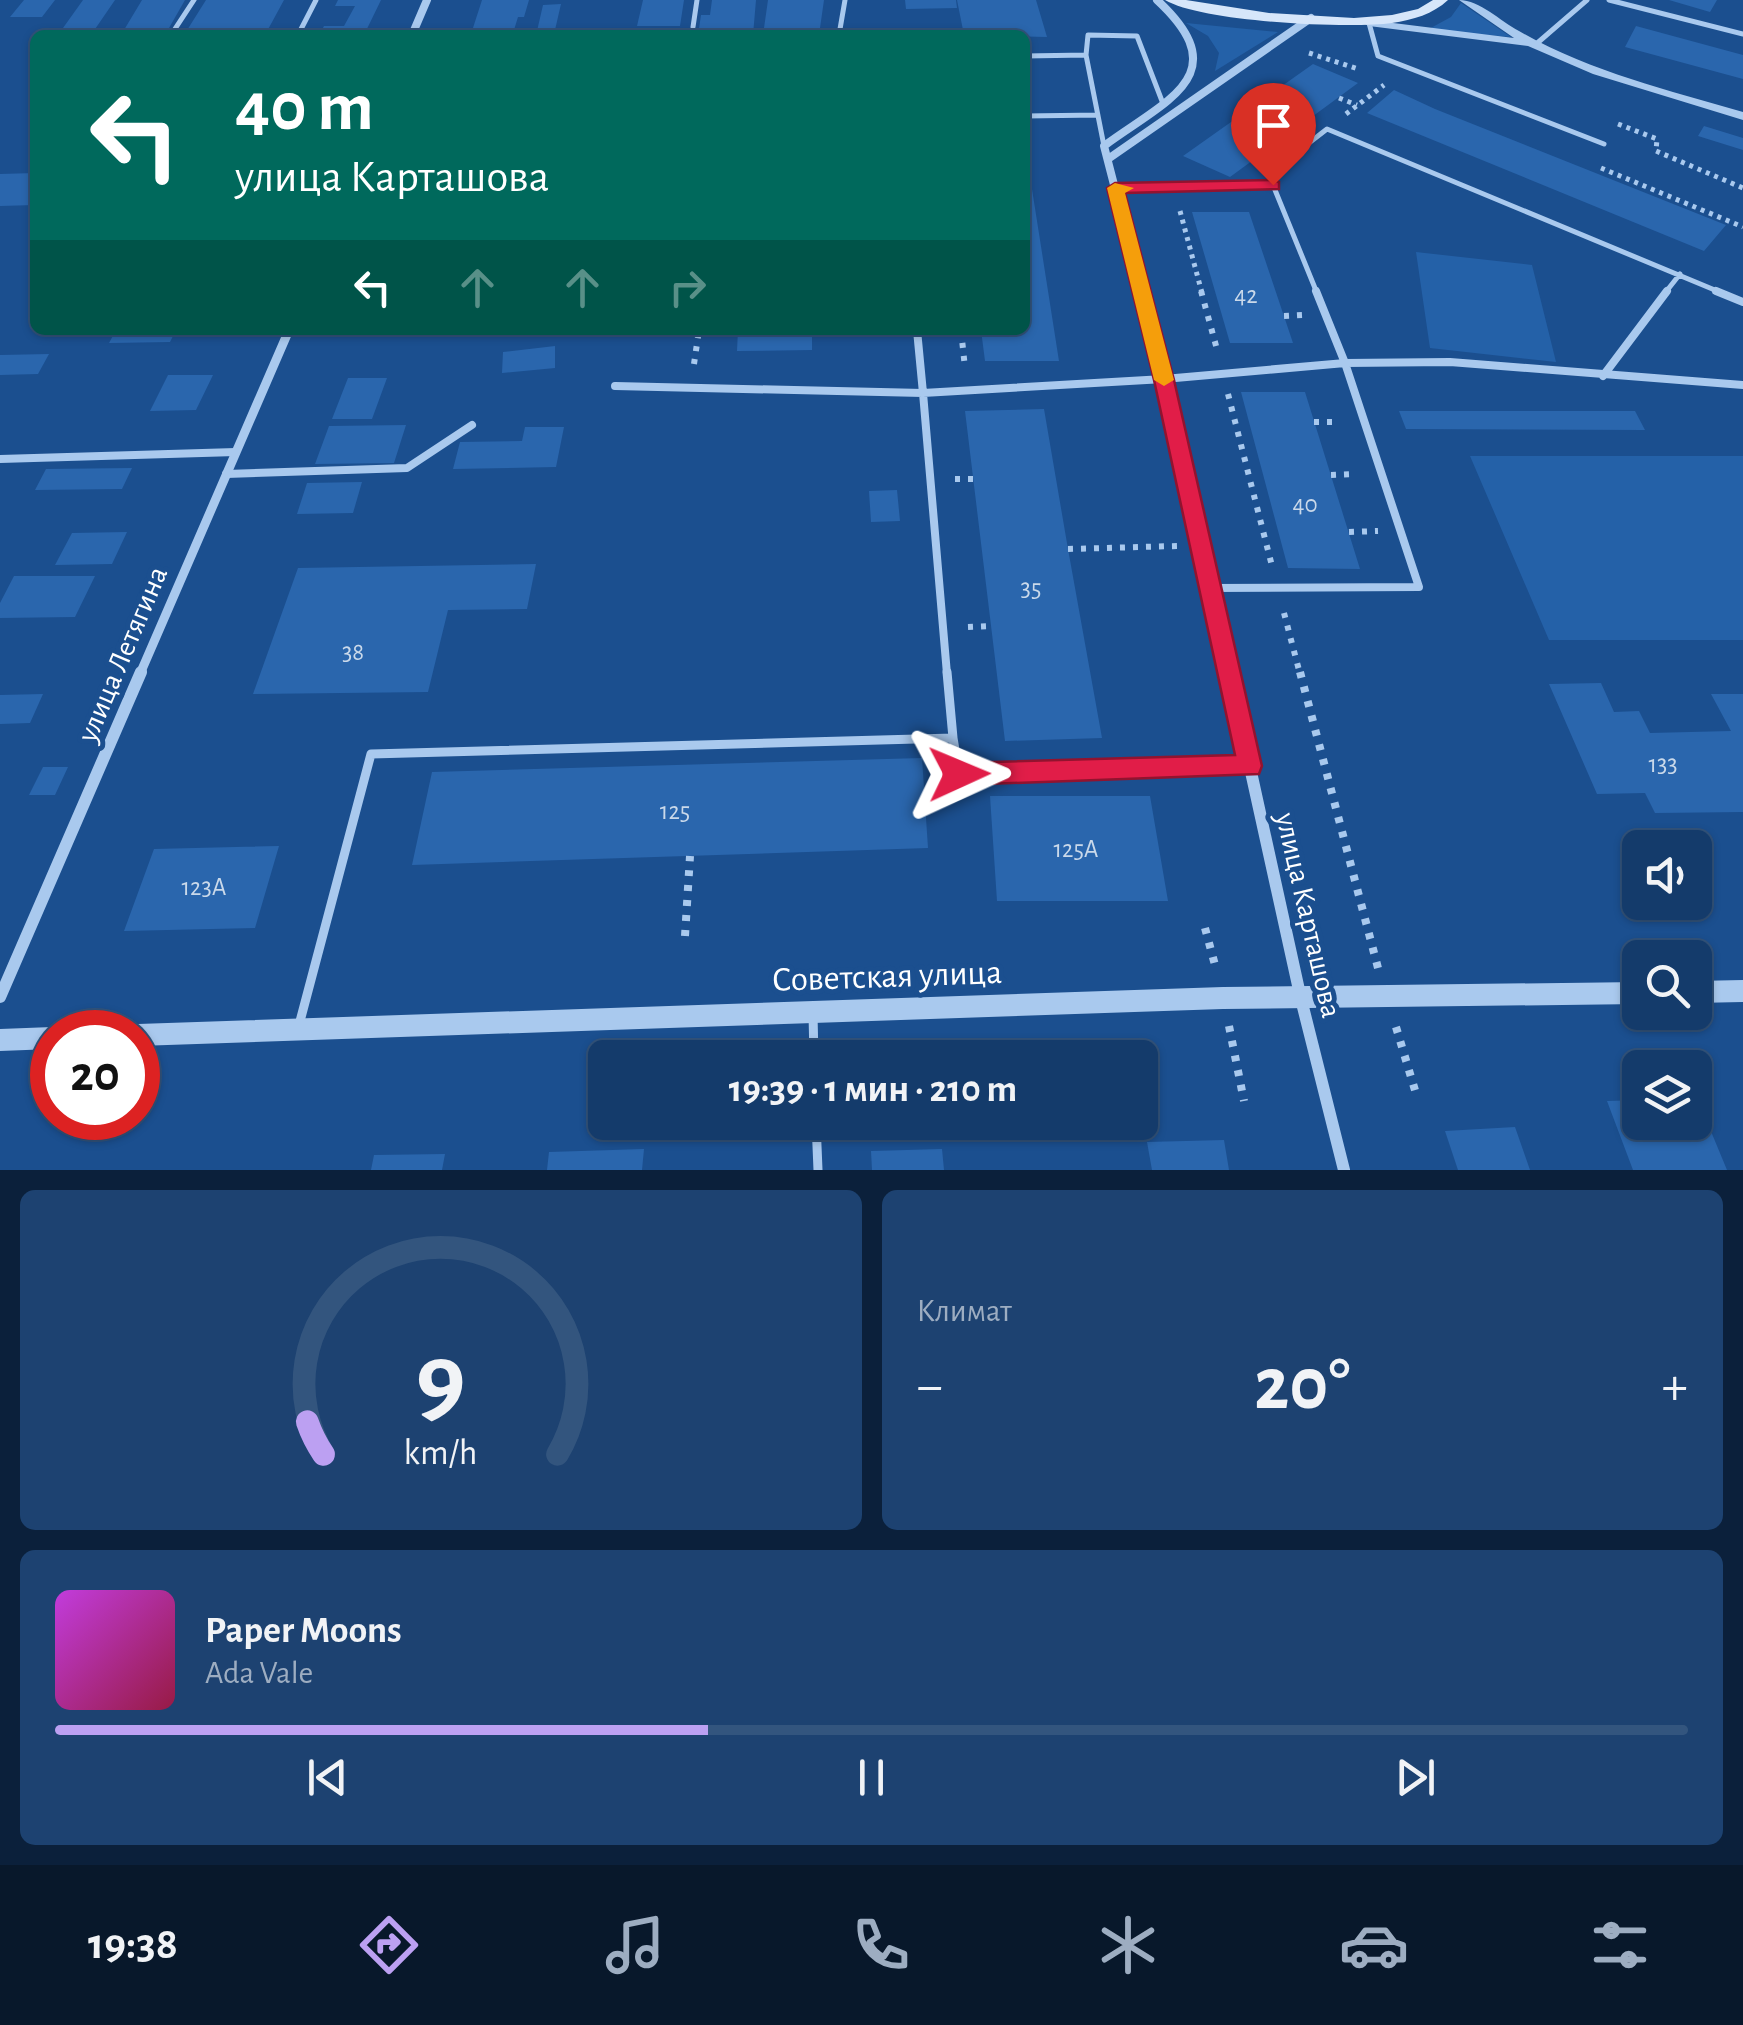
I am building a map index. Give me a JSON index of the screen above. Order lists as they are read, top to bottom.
{
  "streets": {
    "street": ["улица Летягина", "улица Карташова", "Советская улица"]
  },
  "crossings": [
    ["улица Карташова", "Советская улица"]
  ],
  "house_numbers": [
    "42",
    "40",
    "35",
    "38",
    "133",
    "125",
    "125А",
    "123А"
  ],
  "page": {
    "turn": ["40 m", "улица Карташова"],
    "limit": "20",
    "trip": "19:39 · 1 мин · 210 m",
    "tile": "Климат",
    "heat": ["−", "20°", "+"],
    "song": ["Paper Moons", "Ada Vale"],
    "tabs": "19:38",
    "gauge": ["9", "km/h"]
  }
}
